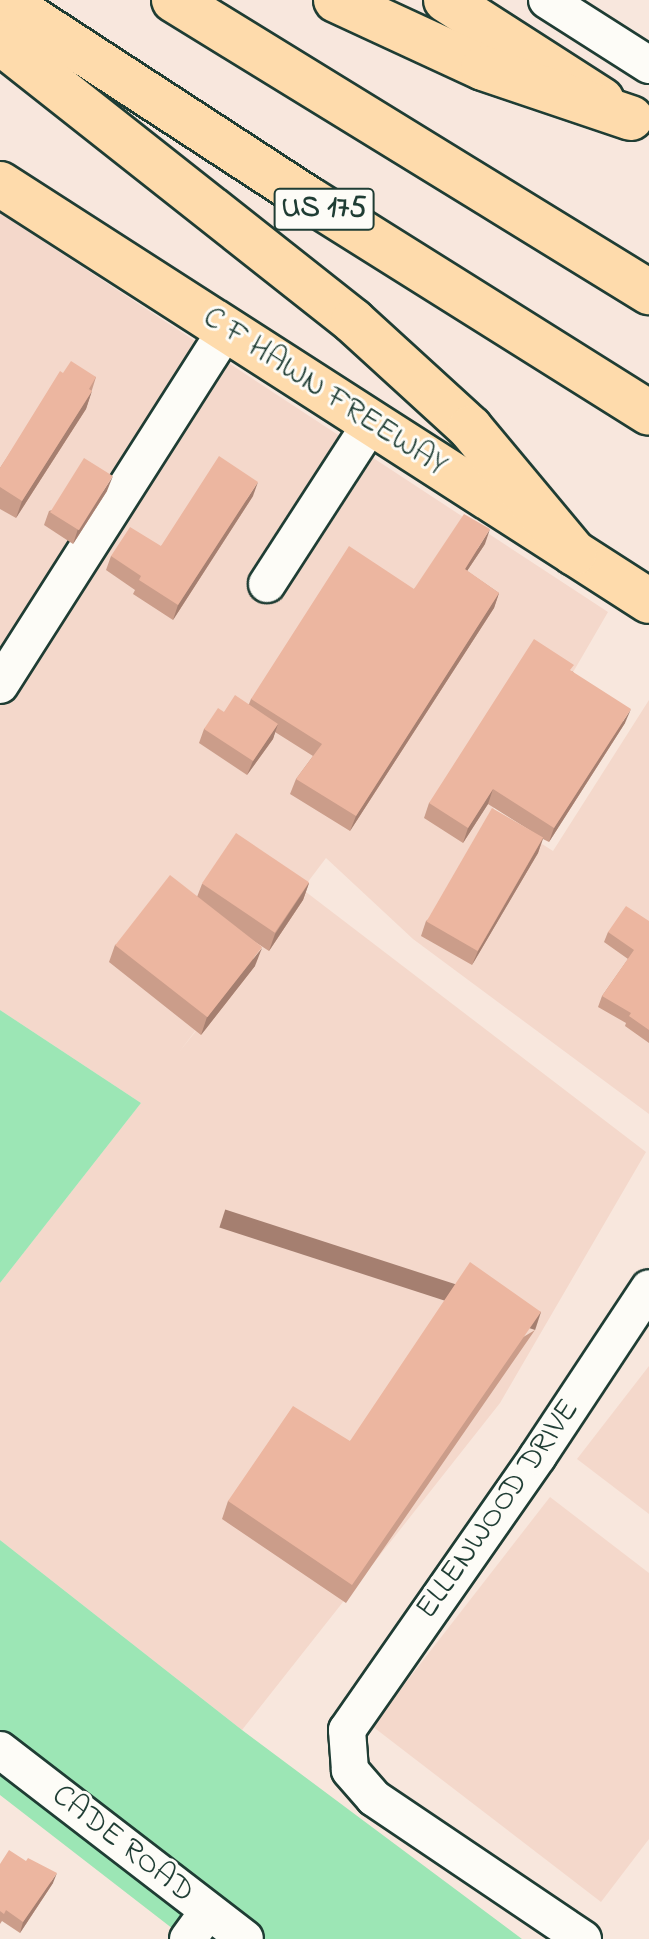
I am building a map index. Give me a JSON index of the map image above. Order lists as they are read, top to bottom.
{
  "streets": {
    "main road": ["US 175", "C F HAWN FREEWAY"],
    "street": ["ELLENWOOD DRIVE", "CADE ROAD"]
  }
}
